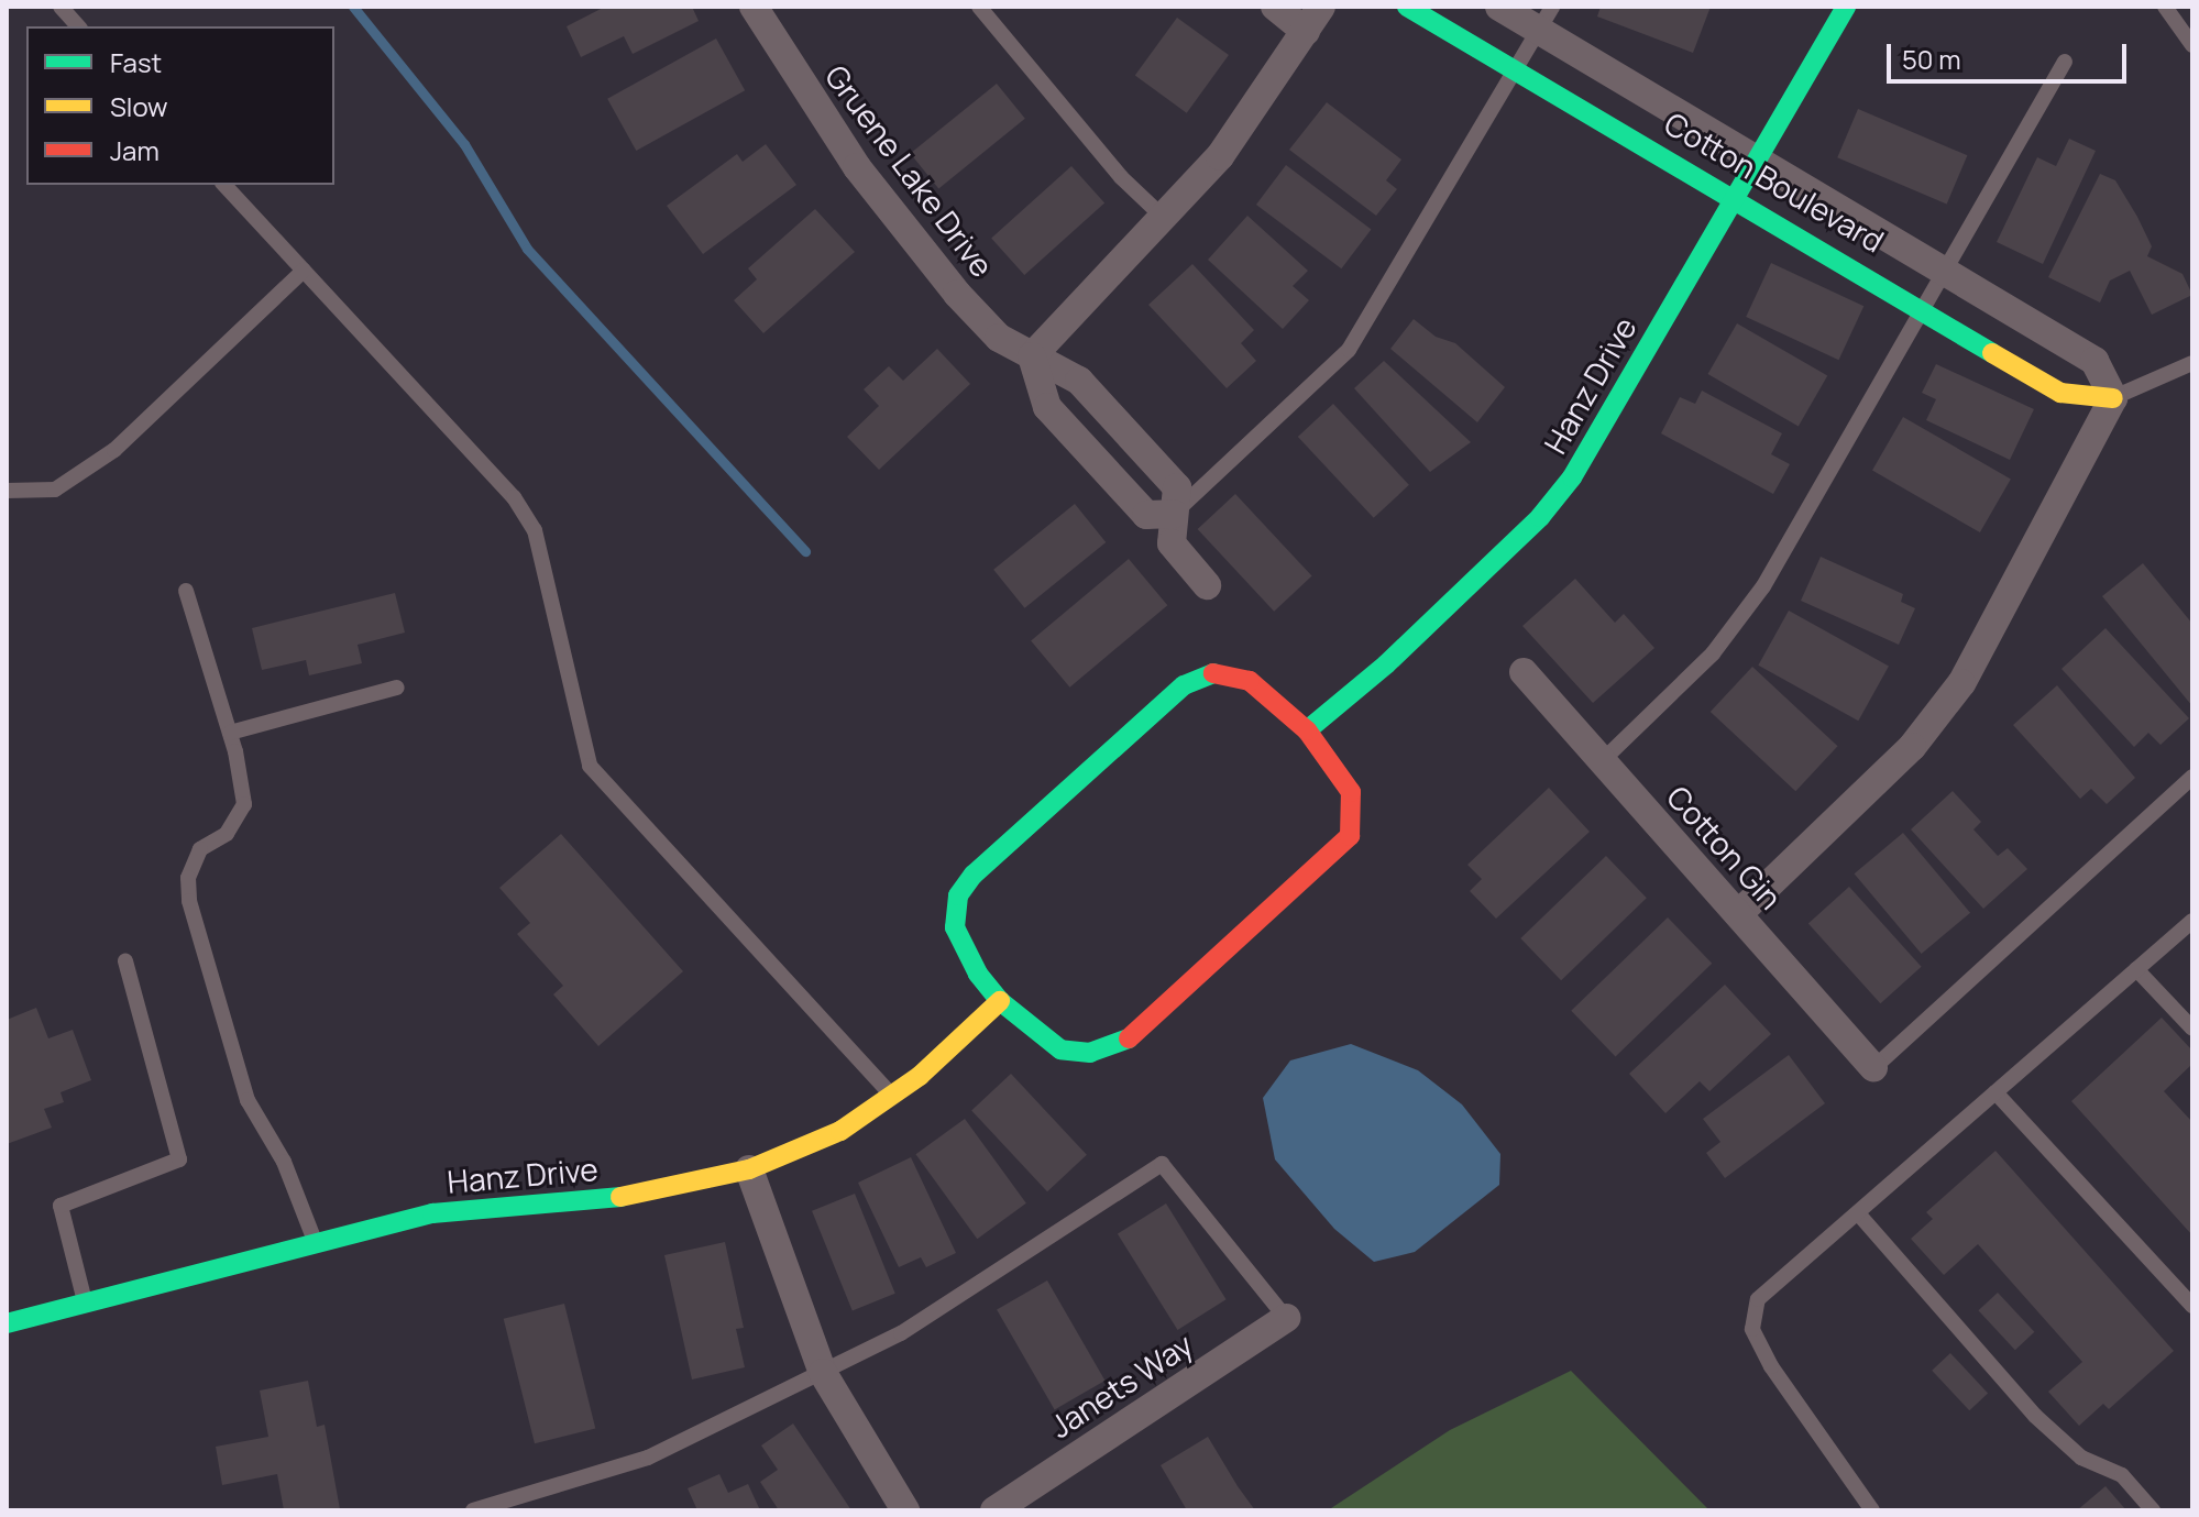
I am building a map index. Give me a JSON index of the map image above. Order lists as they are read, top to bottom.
{
  "streets": {
    "street": [
      "Gruene Lake Drive",
      "Cotton Boulevard",
      "Hanz Drive",
      "Cotton Gin",
      "Janets Way"
    ]
  },
  "crossings": [
    ["Cotton Boulevard", "Hanz Drive"]
  ],
  "legend": ["Fast", "Slow", "Jam"],
  "scale_bar": "50 m"
}
